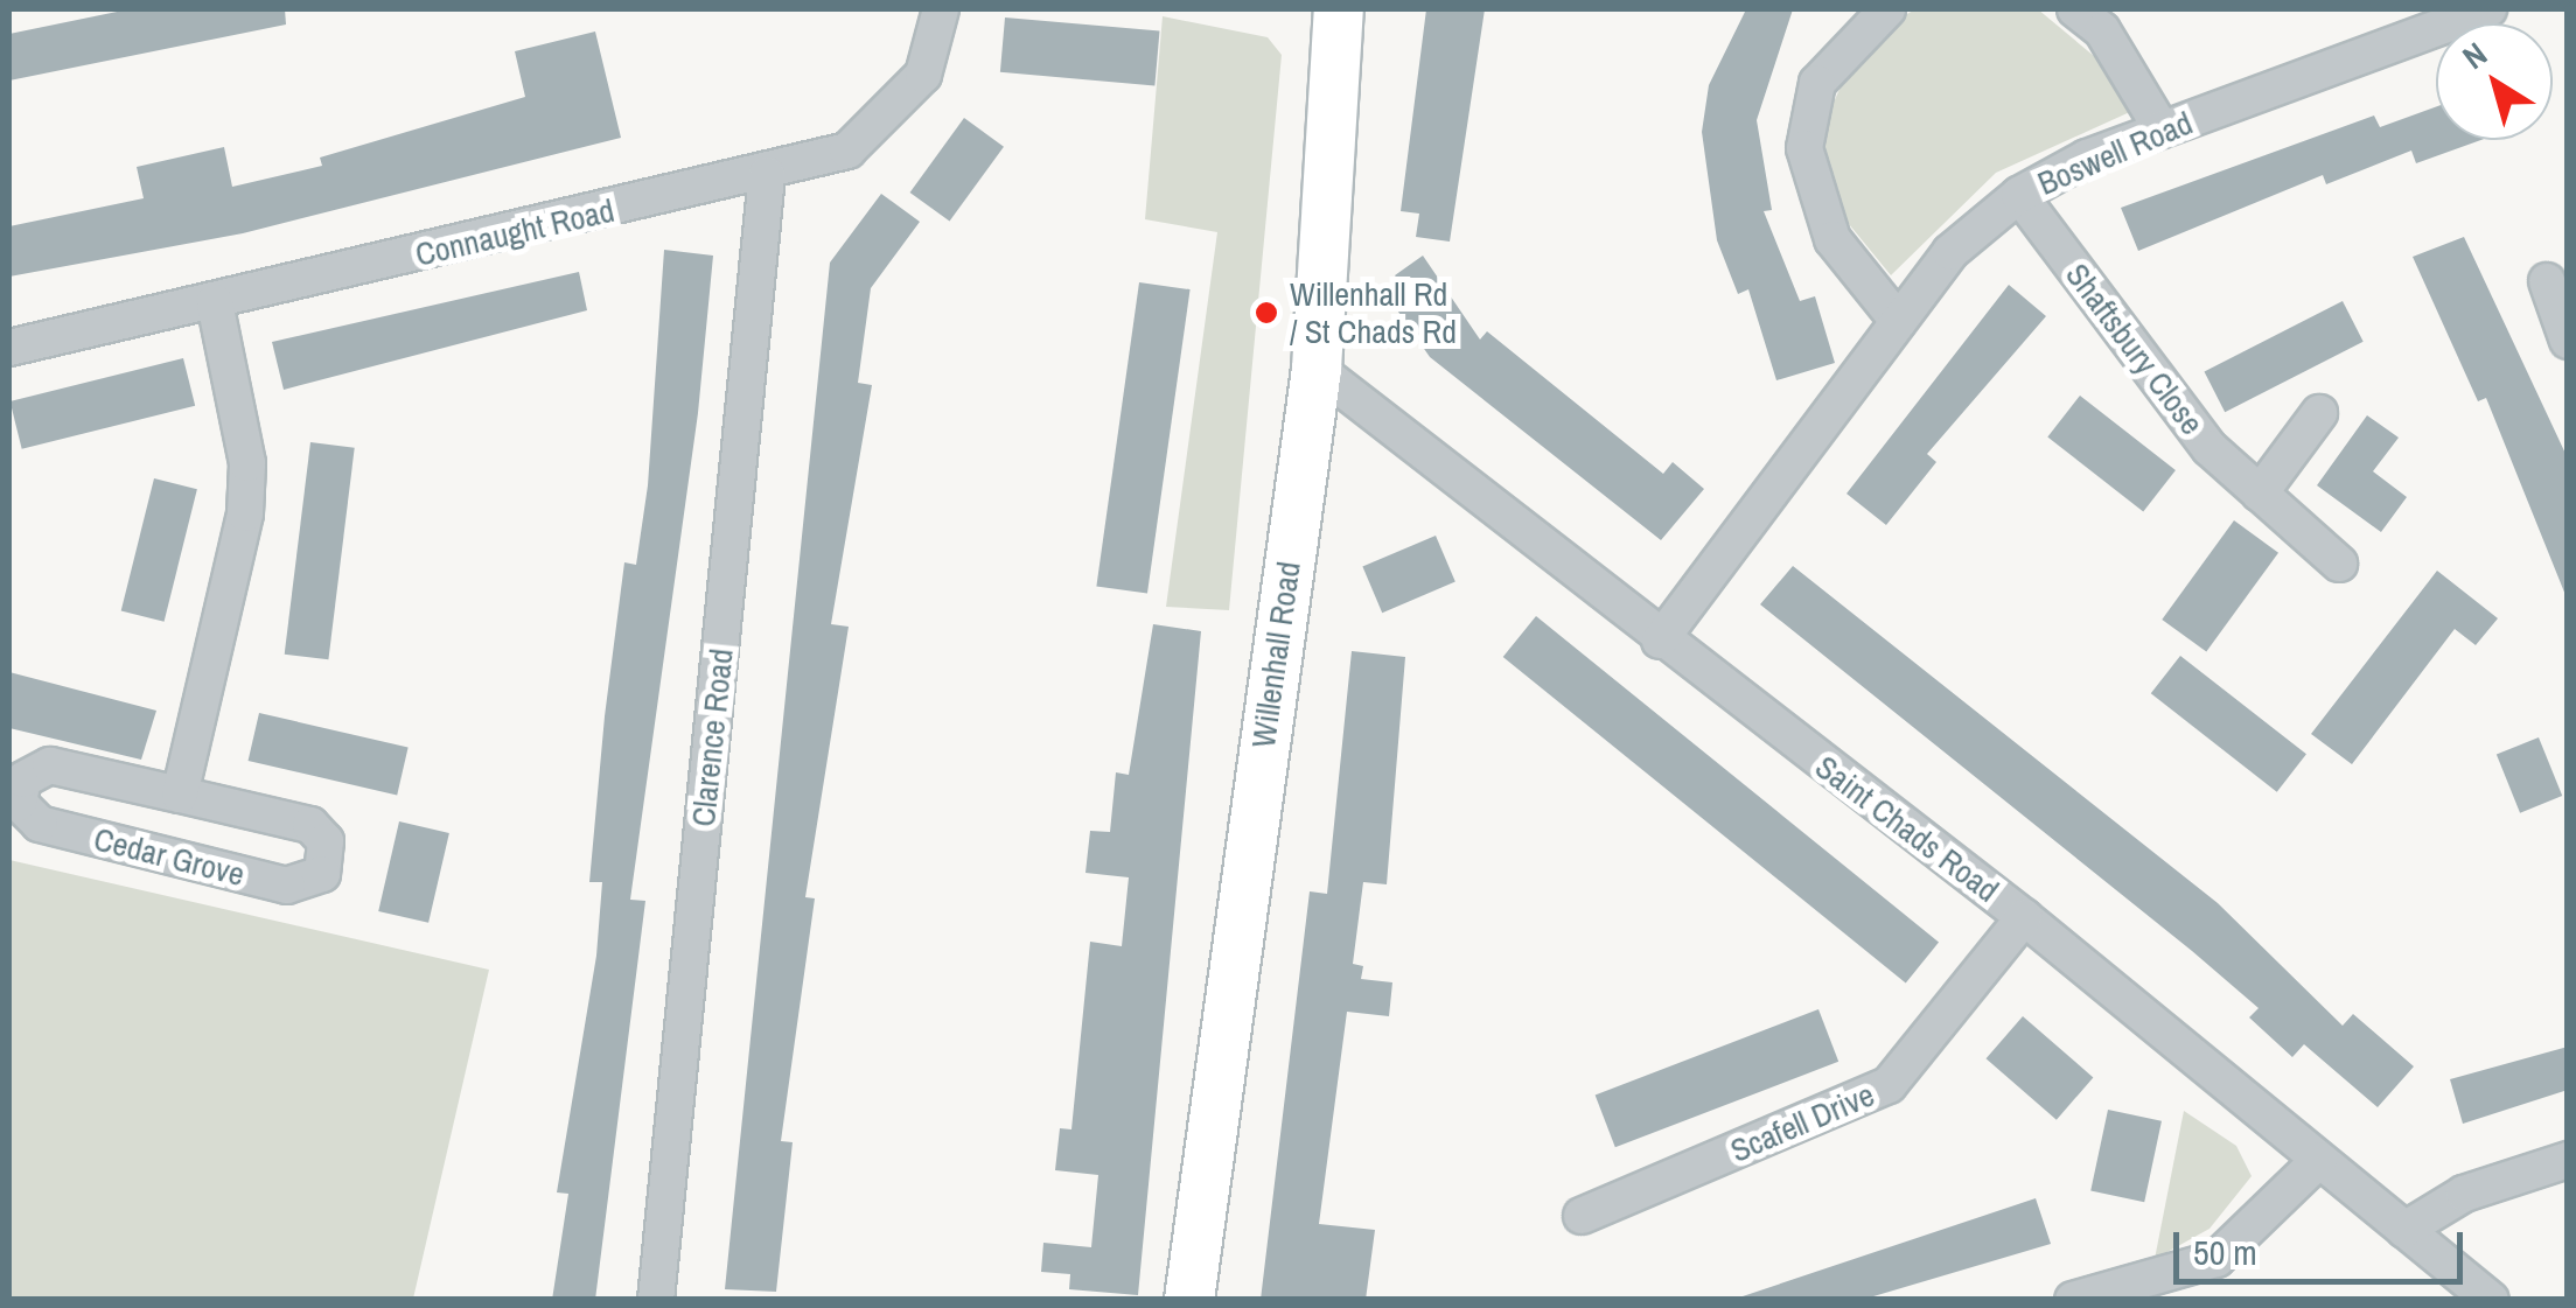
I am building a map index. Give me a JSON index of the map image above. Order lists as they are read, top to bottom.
{
  "streets": {
    "main road": ["Willenhall Road"],
    "street": [
      "Boswell Road",
      "Connaught Road",
      "Shaftsbury Close",
      "Clarence Road",
      "Saint Chads Road",
      "Cedar Grove",
      "Scafell Drive"
    ]
  },
  "crossings": [
    ["Boswell Road", "Shaftsbury Close"],
    ["Boswell Road", "Saint Chads Road"],
    ["Connaught Road", "Clarence Road"],
    ["Connaught Road", "Cedar Grove"],
    ["Willenhall Road", "Saint Chads Road"],
    ["Saint Chads Road", "Scafell Drive"]
  ],
  "places": ["Willenhall Rd / St Chads Rd"],
  "scale_bar": "50 m",
  "north": "top left"
}
